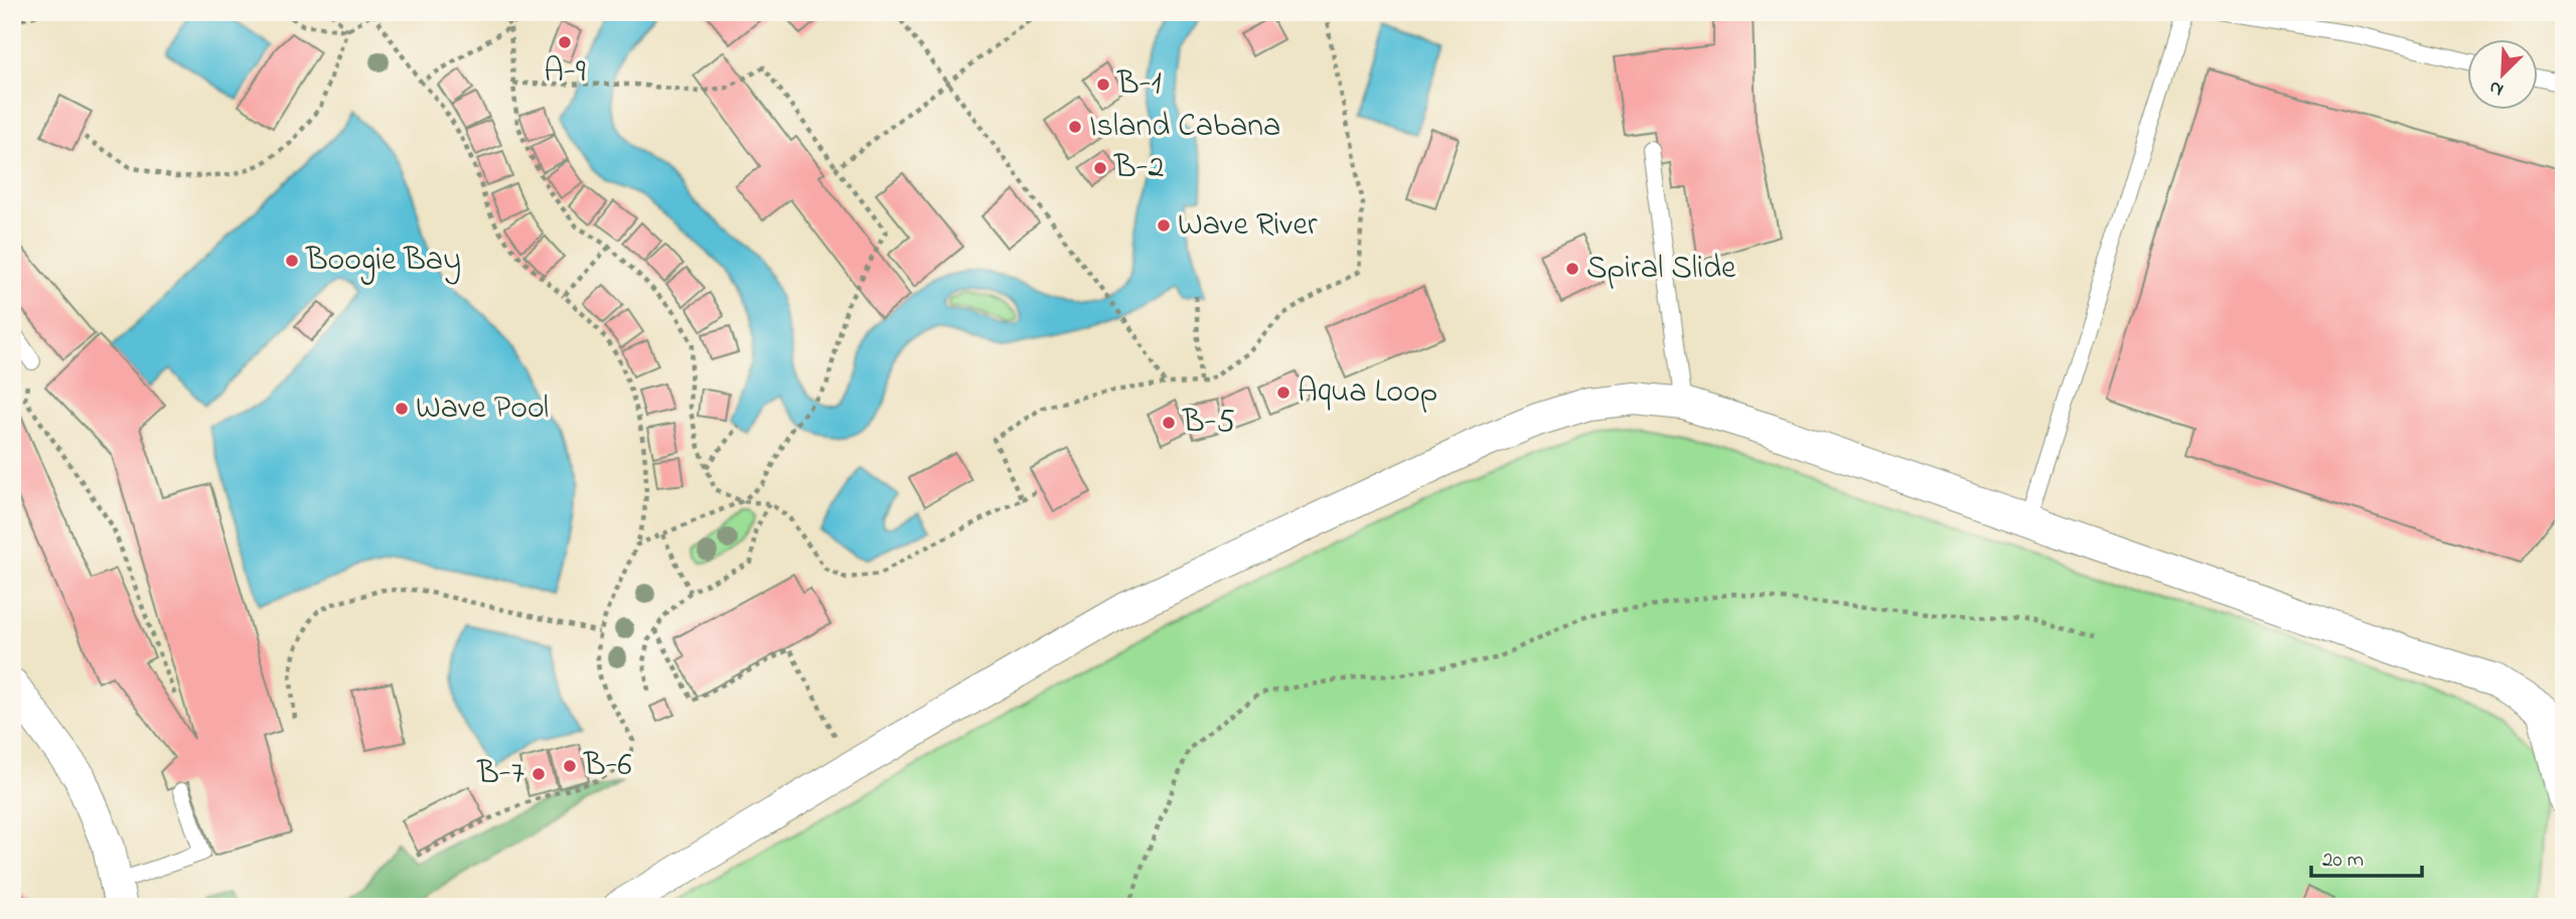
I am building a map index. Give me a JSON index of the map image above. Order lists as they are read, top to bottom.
{
  "places": [
    "A-9",
    "B-1",
    "Island Cabana",
    "B-2",
    "Wave River",
    "Boogie Bay",
    "Spiral Slide",
    "Aqua Loop",
    "Wave Pool",
    "B-5",
    "B-6",
    "B-7"
  ],
  "scale_bar": "20 m",
  "north": "bottom left"
}
